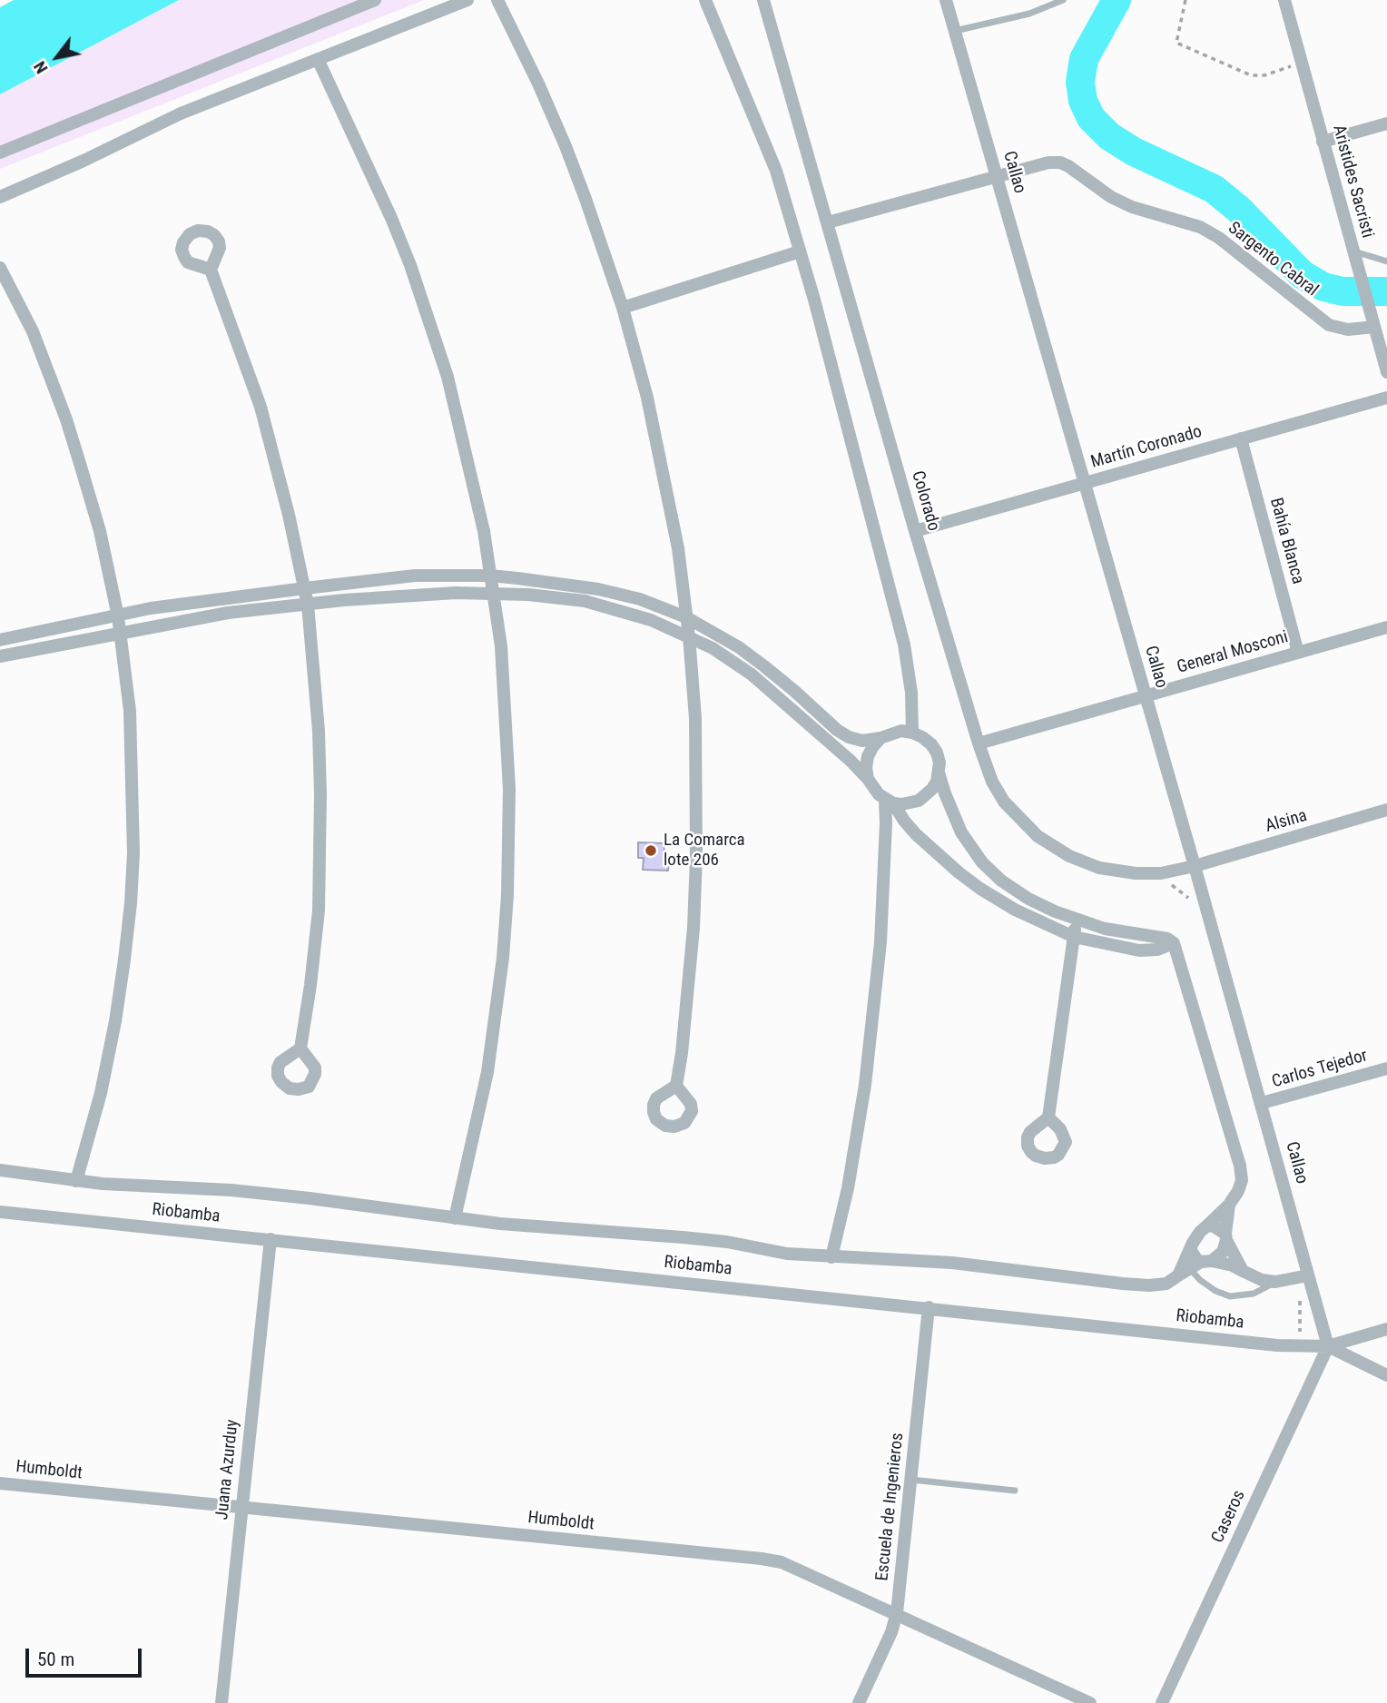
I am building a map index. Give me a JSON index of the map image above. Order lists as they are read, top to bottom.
{
  "streets": {
    "street": [
      "Callao",
      "Aristides Sacristi",
      "Sargento Cabral",
      "Martín Coronado",
      "Colorado",
      "Bahía Blanca",
      "General Mosconi",
      "Alsina",
      "Carlos Tejedor",
      "Riobamba",
      "Juana Azurduy",
      "Humboldt",
      "Escuela de Ingenieros",
      "Caseros"
    ]
  },
  "crossings": [
    ["Callao", "Sargento Cabral"],
    ["Callao", "Martín Coronado"],
    ["Callao", "Colorado"],
    ["Callao", "General Mosconi"],
    ["Callao", "Alsina"],
    ["Callao", "Carlos Tejedor"],
    ["Callao", "Riobamba"],
    ["Callao", "Caseros"],
    ["Aristides Sacristi", "Sargento Cabral"],
    ["Sargento Cabral", "Colorado"],
    ["Martín Coronado", "Colorado"],
    ["Martín Coronado", "Bahía Blanca"],
    ["Colorado", "General Mosconi"],
    ["Colorado", "Alsina"],
    ["Bahía Blanca", "General Mosconi"],
    ["Riobamba", "Juana Azurduy"],
    ["Riobamba", "Escuela de Ingenieros"],
    ["Riobamba", "Caseros"],
    ["Juana Azurduy", "Humboldt"],
    ["Humboldt", "Escuela de Ingenieros"]
  ],
  "places": ["La Comarca lote 206"],
  "scale_bar": "50 m",
  "north": "bottom left"
}
